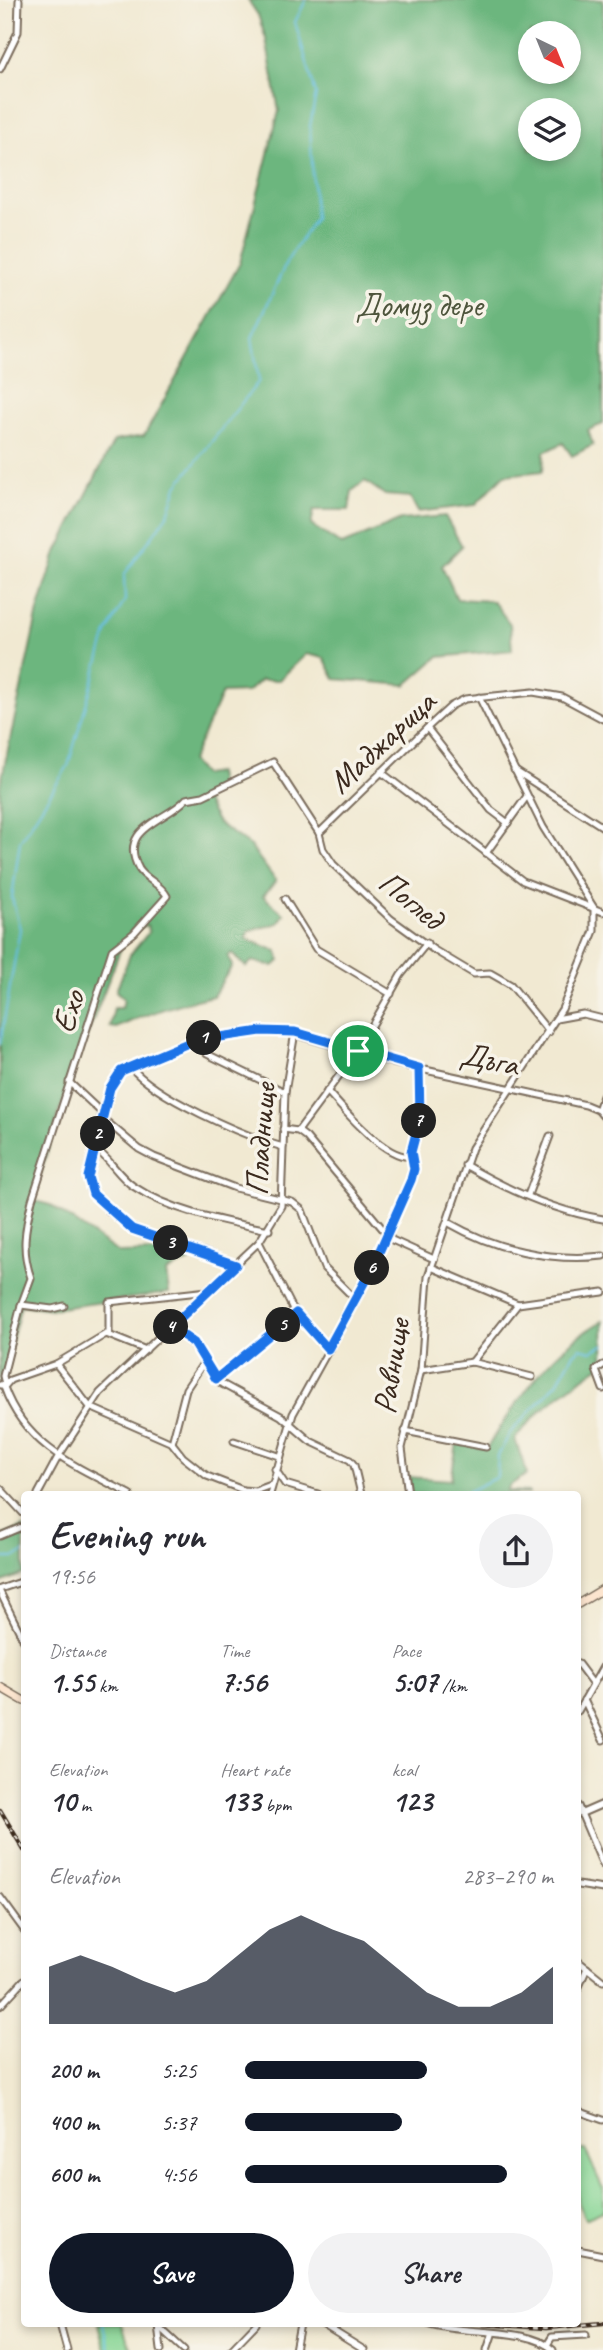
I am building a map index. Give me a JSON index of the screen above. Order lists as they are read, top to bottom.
{
  "streets": {
    "street": [
      "Маджарица",
      "Поглед",
      "Ехо",
      "Дъга",
      "Пладнище",
      "Равнище"
    ]
  },
  "crossings": [
    ["Маджарица", "Поглед"],
    ["Поглед", "Ехо"],
    ["Поглед", "Равнище"],
    ["Дъга", "Пладнище"],
    ["Дъга", "Равнище"]
  ],
  "parks": ["Домуз дере"],
  "north": "bottom right",
  "page": {
    "pins": [
      "1",
      "7",
      "2",
      "3",
      "6",
      "5",
      "4"
    ],
    "heading": ["Evening run", "19:56"],
    "stats": [
      ["Distance", "1.55 km"],
      ["Time", "7:56"],
      ["Pace", "5:07 /km"],
      ["Elevation", "10 m"],
      ["Heart rate", "133 bpm"],
      ["kcal", "123"]
    ],
    "chart": ["Elevation", "283–290 m"],
    "list": [
      {
        "name": "200 m",
        "note": "5:25"
      },
      {
        "name": "400 m",
        "note": "5:37"
      },
      {
        "name": "600 m",
        "note": "4:56"
      }
    ],
    "buttons": ["Save", "Share"]
  }
}
